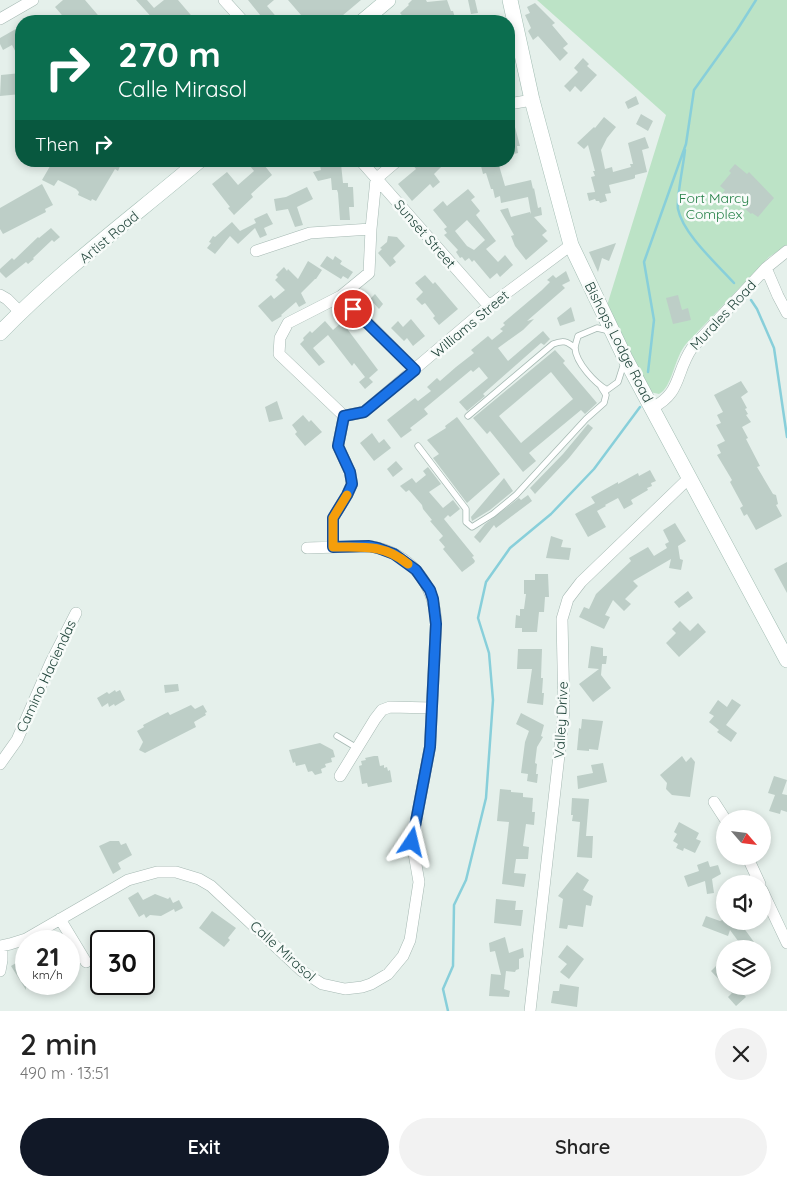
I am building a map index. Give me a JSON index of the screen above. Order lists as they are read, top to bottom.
{
  "streets": {
    "street": [
      "Sunset Street",
      "Artist Road",
      "Murales Road",
      "Williams Street",
      "Bishops Lodge Road",
      "Camino Haciendas",
      "Valley Drive",
      "Calle Mirasol"
    ]
  },
  "crossings": [
    ["Sunset Street", "Williams Street"],
    ["Murales Road", "Bishops Lodge Road"],
    ["Williams Street", "Bishops Lodge Road"],
    ["Bishops Lodge Road", "Valley Drive"]
  ],
  "parks": ["Fort Marcy Complex"],
  "north": "bottom right",
  "page": {
    "turn": ["270 m", "Calle Mirasol"],
    "then": "Then",
    "speed": "21 km/h",
    "limit": "30",
    "heading": ["2 min", "490 m · 13:51"],
    "buttons": ["Exit", "Share"]
  }
}
